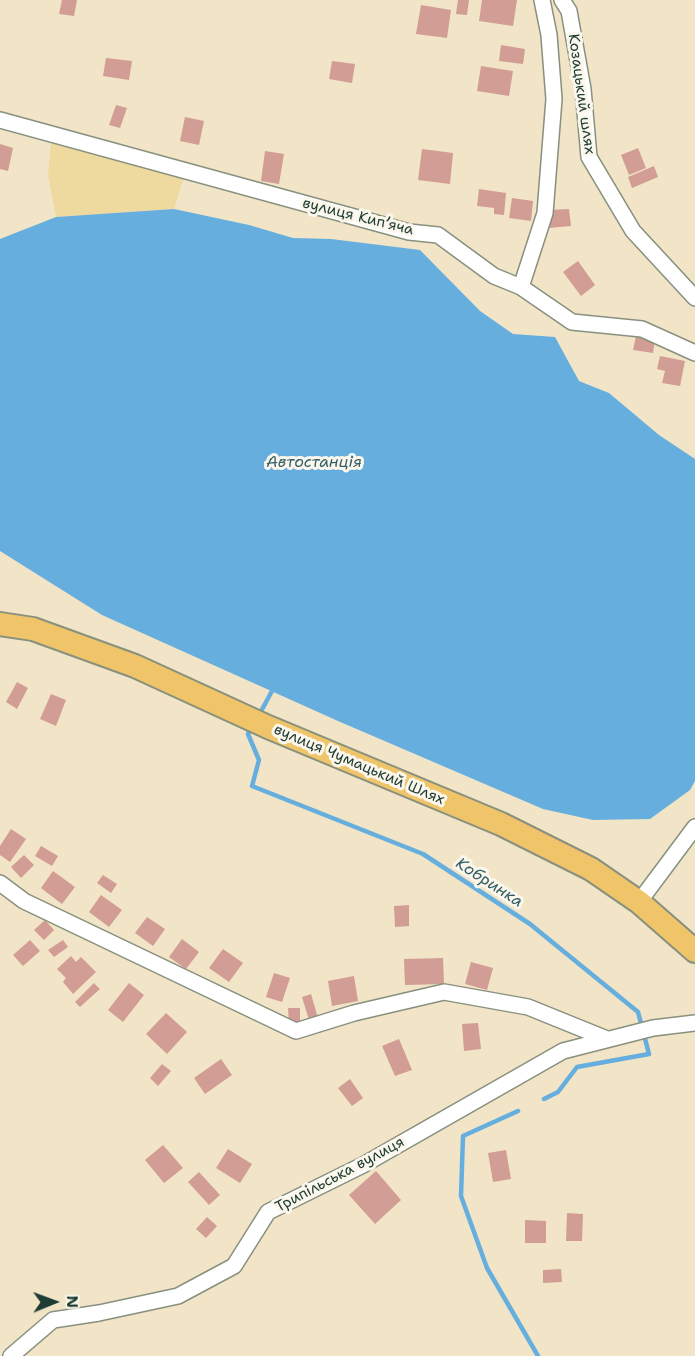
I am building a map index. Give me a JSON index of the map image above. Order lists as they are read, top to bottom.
{
  "streets": {
    "main road": ["вулиця Чумацький Шлях"],
    "street": ["Козацький шлях", "вулиця Кипʼяча", "Трипільська вулиця"]
  },
  "water": ["Автостанція", "Кобринка"],
  "north": "right"
}
